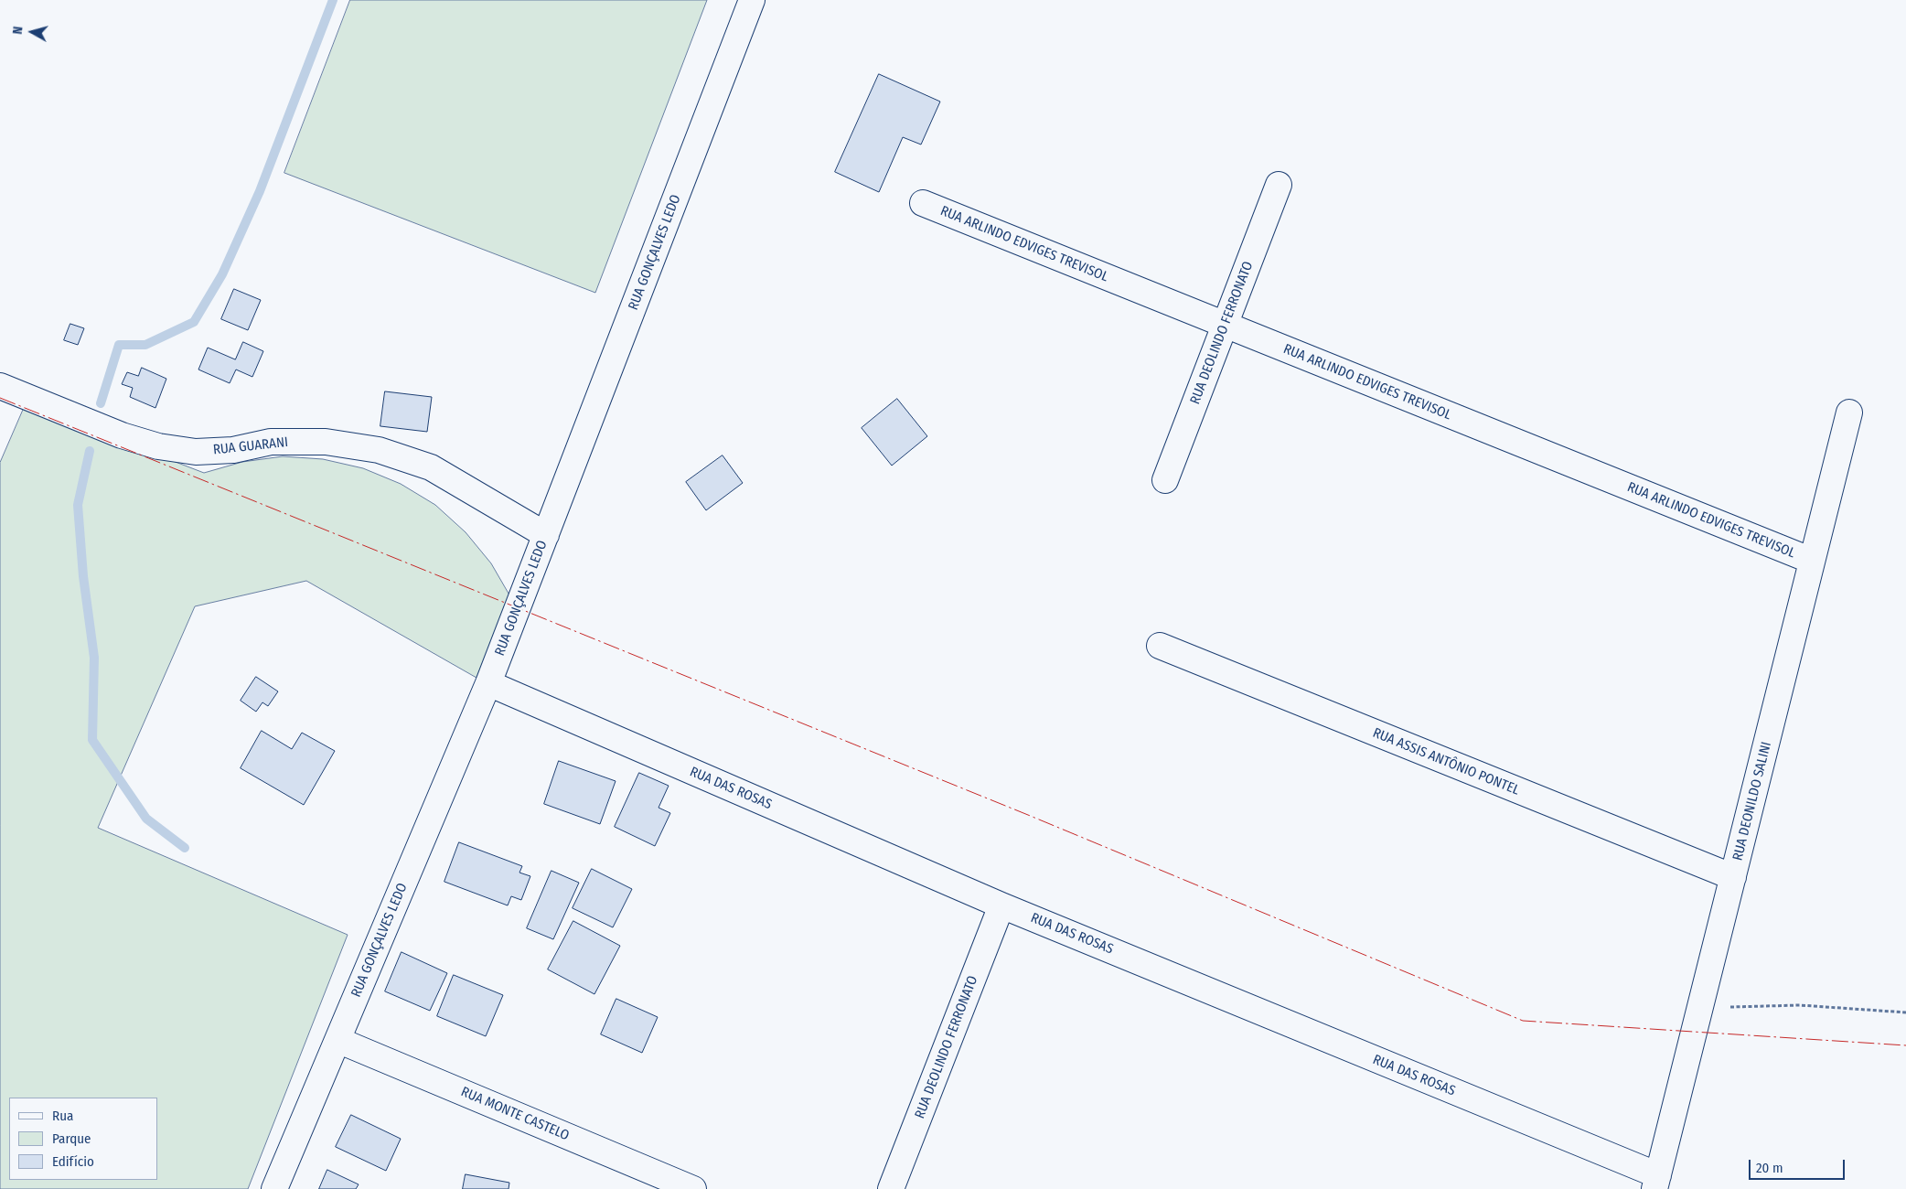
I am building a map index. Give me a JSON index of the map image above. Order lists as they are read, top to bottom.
{
  "streets": {
    "street": [
      "RUA ARLINDO EDVIGES TREVISOL",
      "RUA GONÇALVES LEDO",
      "RUA DEOLINDO FERRONATO",
      "RUA GUARANI",
      "RUA ASSIS ANTÔNIO PONTEL",
      "RUA DAS ROSAS",
      "RUA DEONILDO SALINI",
      "RUA MONTE CASTELO"
    ]
  },
  "crossings": [
    ["RUA ARLINDO EDVIGES TREVISOL", "RUA DEOLINDO FERRONATO"],
    ["RUA ARLINDO EDVIGES TREVISOL", "RUA DEONILDO SALINI"],
    ["RUA GONÇALVES LEDO", "RUA GUARANI"],
    ["RUA GONÇALVES LEDO", "RUA DAS ROSAS"],
    ["RUA GONÇALVES LEDO", "RUA MONTE CASTELO"],
    ["RUA DEOLINDO FERRONATO", "RUA DAS ROSAS"],
    ["RUA ASSIS ANTÔNIO PONTEL", "RUA DEONILDO SALINI"],
    ["RUA DAS ROSAS", "RUA DEONILDO SALINI"]
  ],
  "legend": ["Rua", "Parque", "Edifício"],
  "scale_bar": "20 m",
  "north": "left"
}
